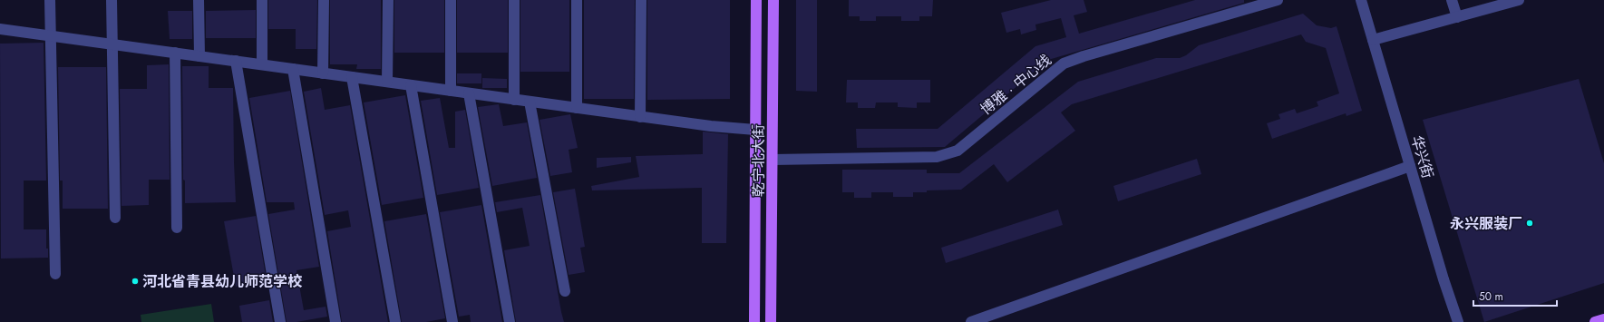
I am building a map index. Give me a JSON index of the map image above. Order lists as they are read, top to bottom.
{
  "streets": {
    "main road": ["乾宁北大街"],
    "street": ["博雅 · 中心线", "华兴街"]
  },
  "crossings": [
    ["博雅 · 中心线", "乾宁北大街"]
  ],
  "places": ["永兴服装厂", "河北省青县幼儿师范学校"],
  "scale_bar": "50 m"
}
